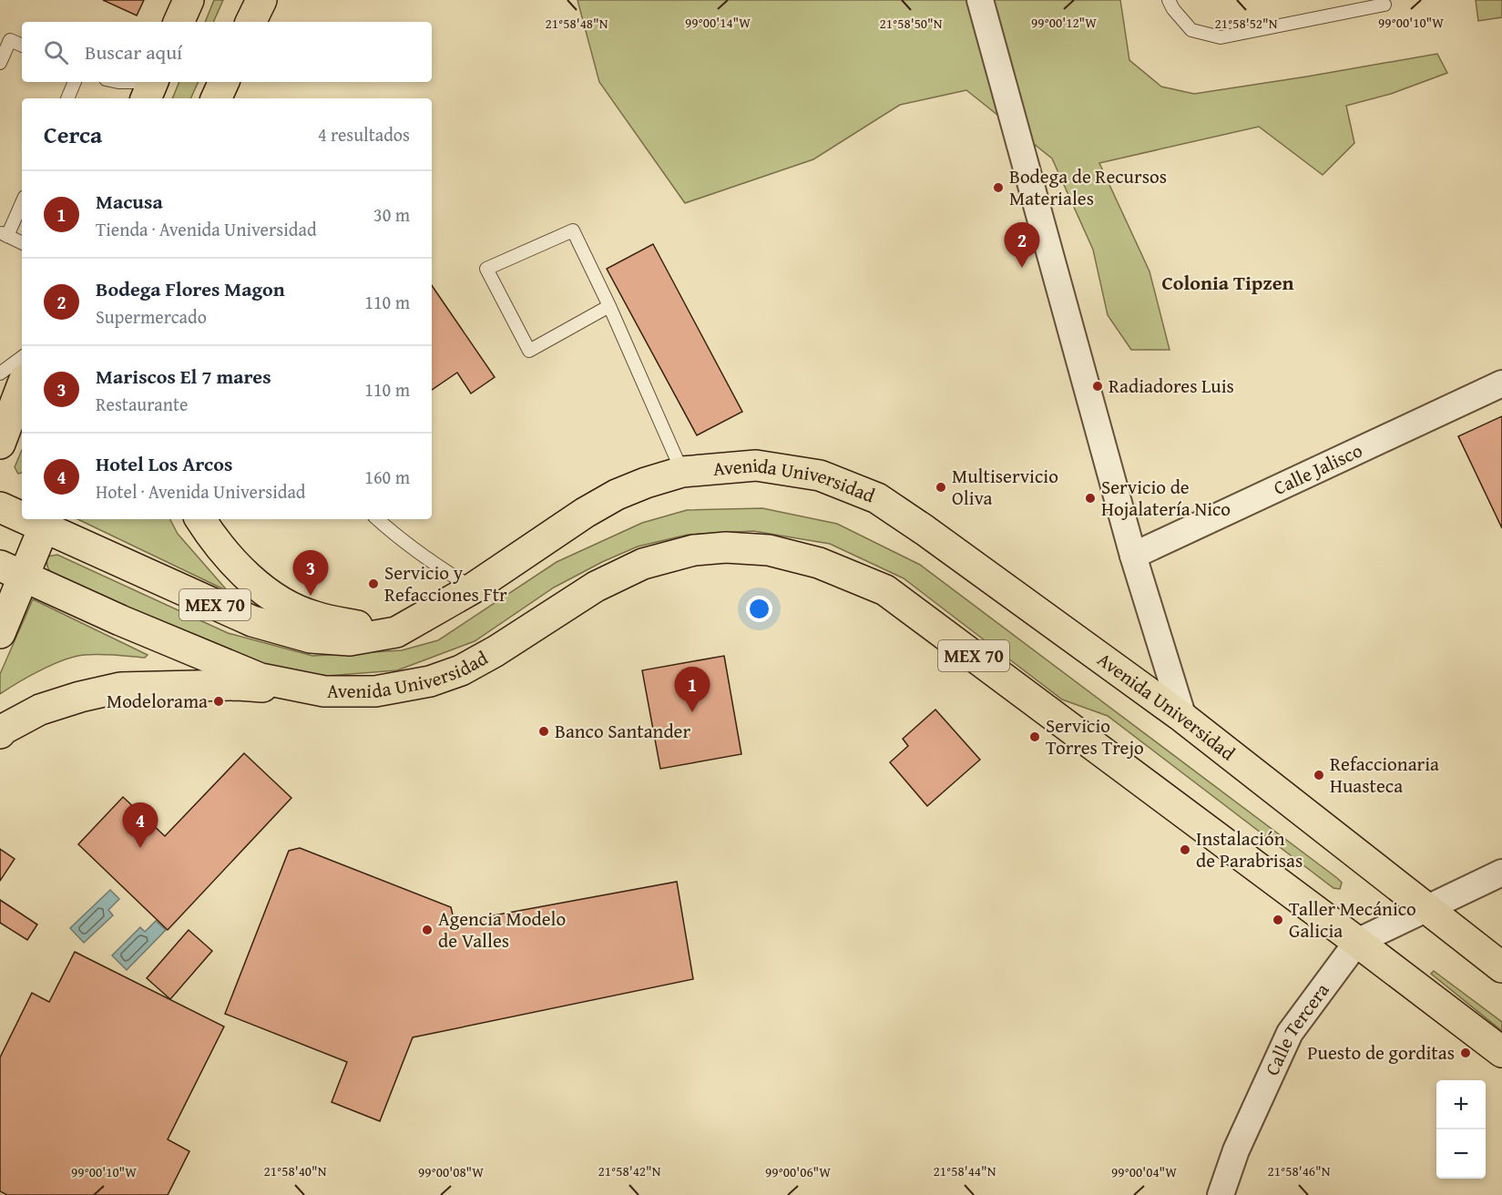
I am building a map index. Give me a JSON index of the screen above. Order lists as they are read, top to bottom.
{
  "streets": {
    "main road": ["Avenida Universidad", "MEX 70"],
    "street": ["Calle Jalisco", "Calle Tercera"]
  },
  "crossings": [
    ["Avenida Universidad", "MEX 70"],
    ["Avenida Universidad", "Calle Tercera"]
  ],
  "districts": ["Colonia Tipzen"],
  "places": [
    "Bodega de Recursos Materiales",
    "Radiadores Luis",
    "Multiservicio Oliva",
    "Servicio de Hojalatería Nico",
    "Servicio y Refacciones Ftr",
    "Modelorama",
    "Banco Santander",
    "Servicio Torres Trejo",
    "Refaccionaria Huasteca",
    "Instalación de Parabrisas",
    "Taller Mecánico Galicia",
    "Agencia Modelo de Valles",
    "Puesto de gorditas"
  ],
  "page": {
    "search": "Buscar aquí",
    "heading": ["Cerca", "4 resultados"],
    "list": [
      {
        "mark": "1",
        "name": "Macusa",
        "note": "Tienda · Avenida Universidad",
        "value": "30 m"
      },
      {
        "mark": "2",
        "name": "Bodega Flores Magon",
        "note": "Supermercado",
        "value": "110 m"
      },
      {
        "mark": "3",
        "name": "Mariscos El 7 mares",
        "note": "Restaurante",
        "value": "110 m"
      },
      {
        "mark": "4",
        "name": "Hotel Los Arcos",
        "note": "Hotel · Avenida Universidad",
        "value": "160 m"
      }
    ],
    "pins": [
      "2",
      "3",
      "1",
      "4"
    ],
    "map_buttons": ["+", "−"]
  },
  "coordinates": [
    "99°00'12\"W",
    "99°00'14\"W",
    "99°00'10\"W",
    "21°58'48\"N",
    "21°58'52\"N",
    "21°58'50\"N",
    "21°58'40\"N",
    "21°58'42\"N",
    "21°58'44\"N",
    "21°58'46\"N",
    "99°00'08\"W",
    "99°00'06\"W",
    "99°00'04\"W"
  ]
}
